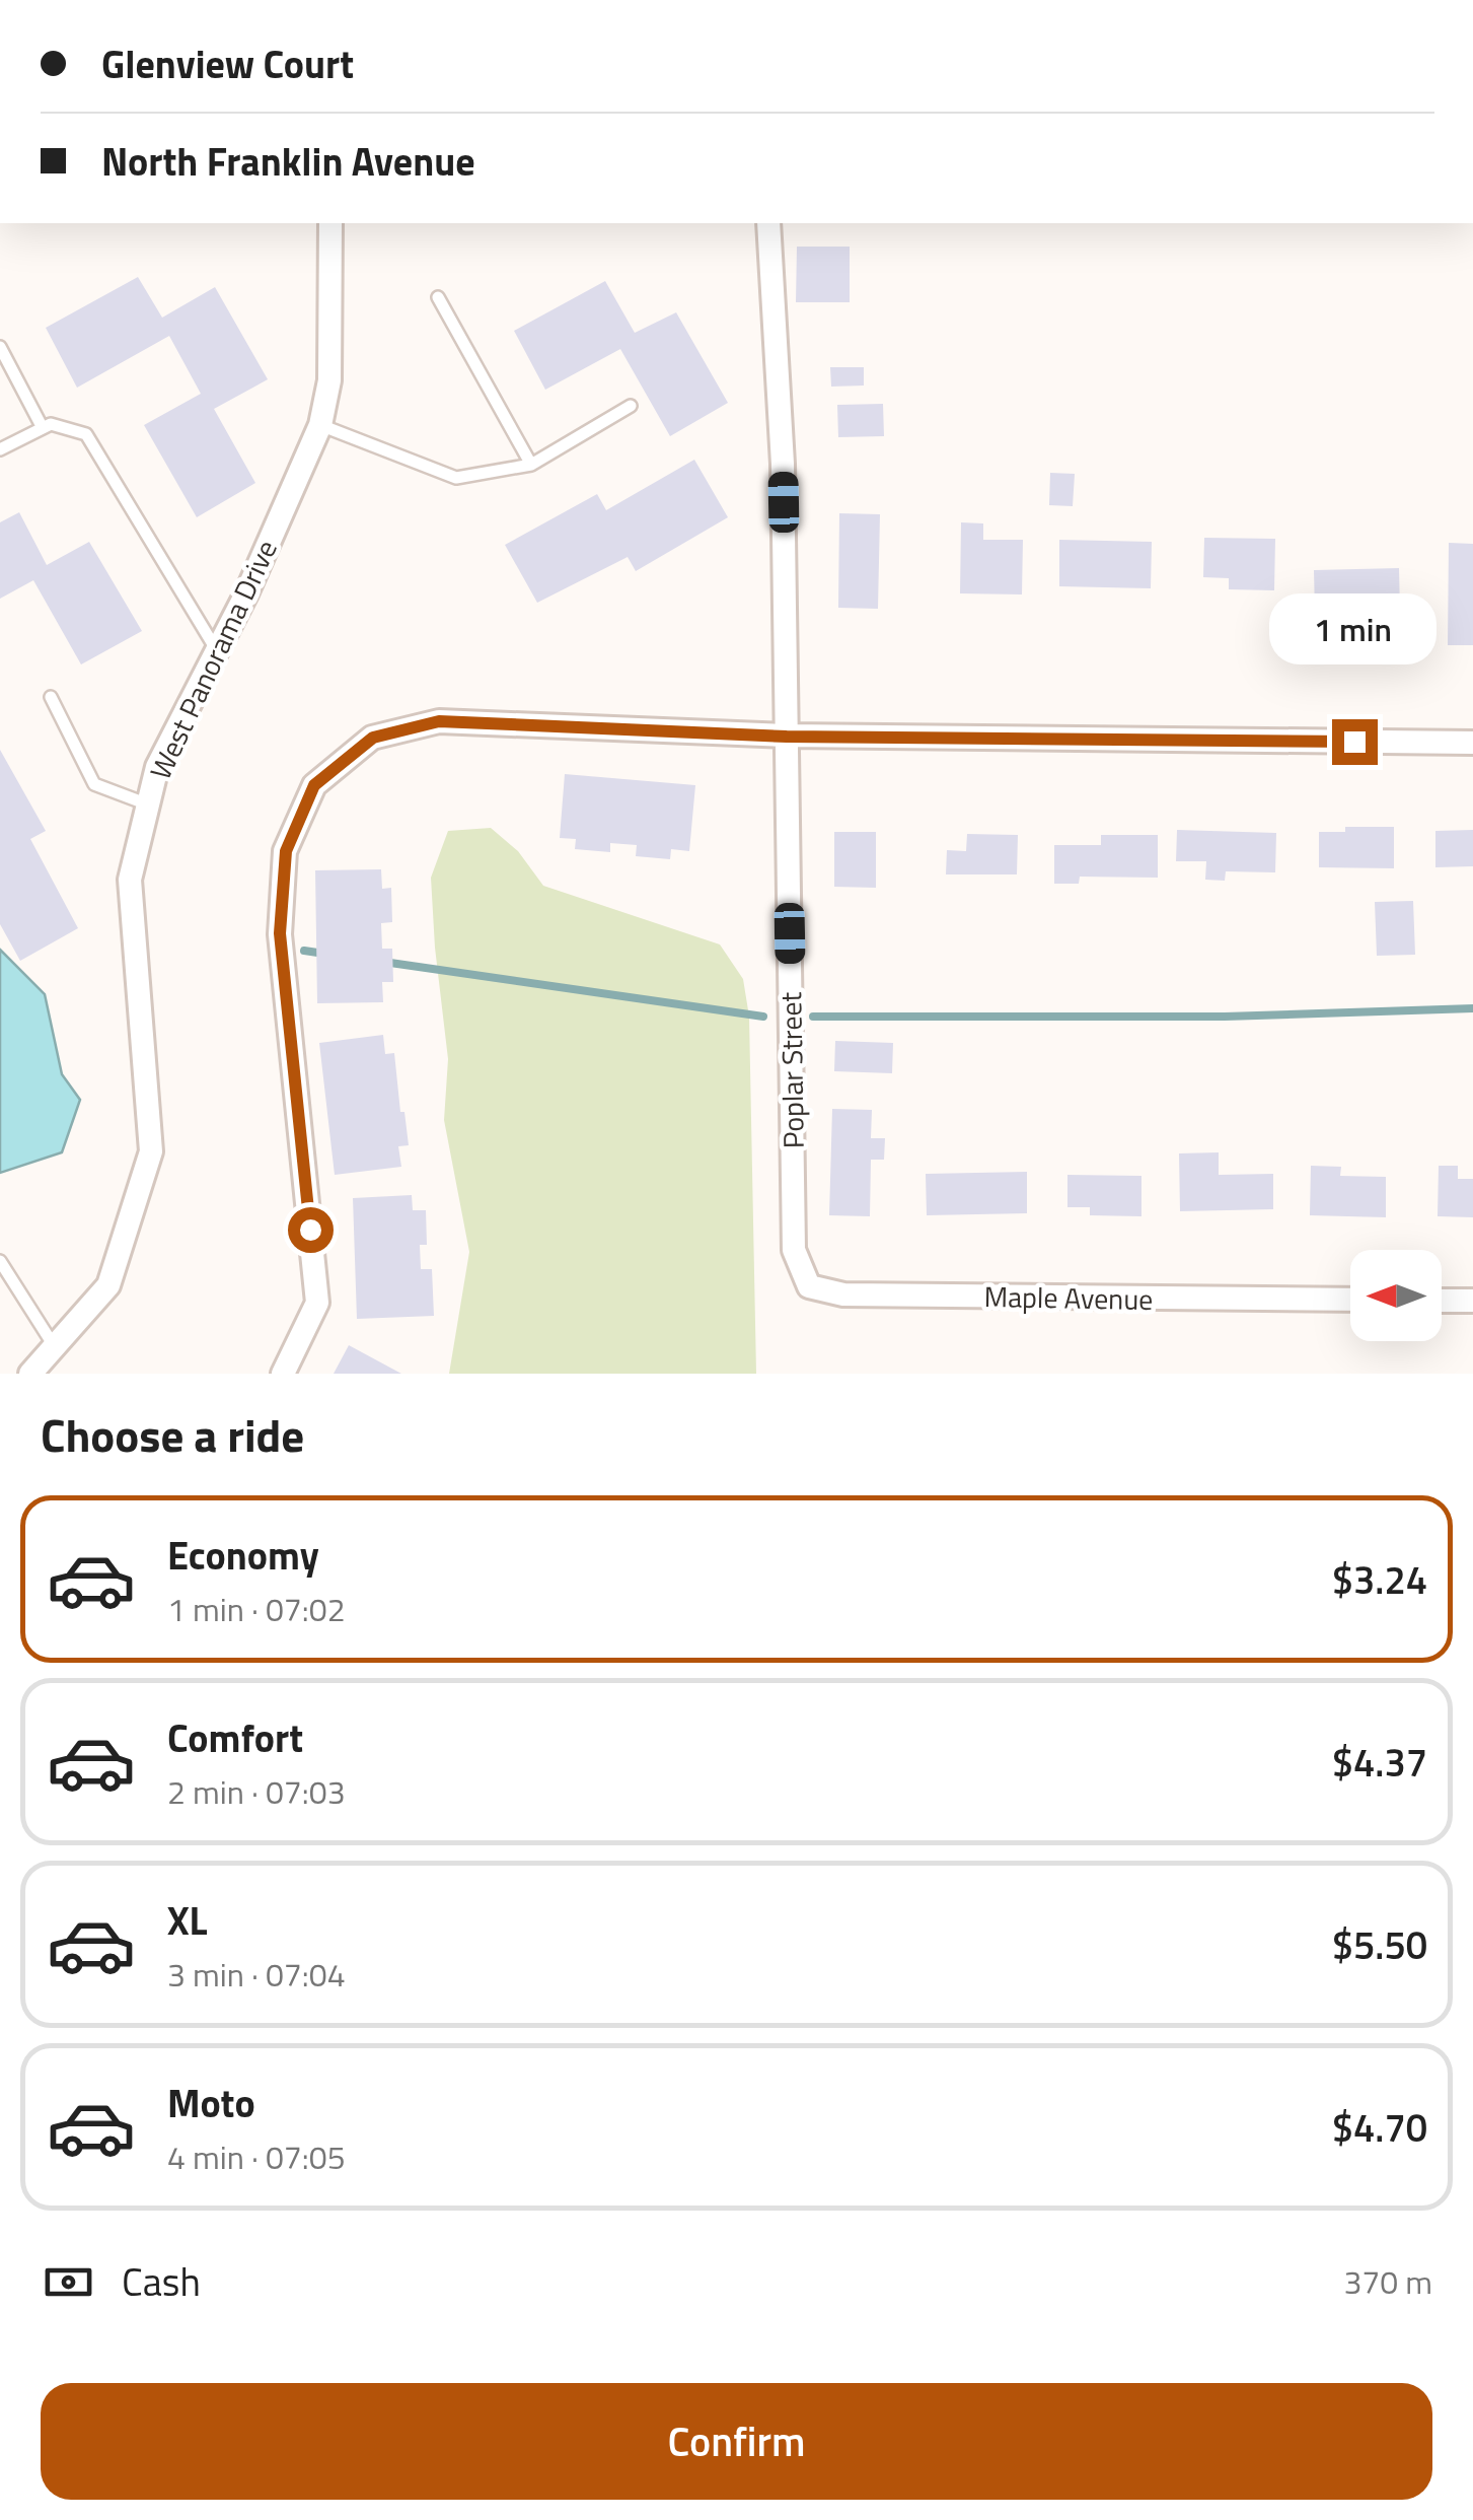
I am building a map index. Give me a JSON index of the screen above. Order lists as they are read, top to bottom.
{
  "streets": {
    "street": ["West Panorama Drive", "Poplar Street", "Maple Avenue"]
  },
  "crossings": [
    ["Poplar Street", "Maple Avenue"]
  ],
  "north": "left",
  "page": {
    "banner": ["Glenview Court", "North Franklin Avenue"],
    "bubble": "1 min",
    "heading": "Choose a ride",
    "list": [
      {
        "name": "Economy",
        "note": "1 min · 07:02",
        "value": "$3.24"
      },
      {
        "name": "Comfort",
        "note": "2 min · 07:03",
        "value": "$4.37"
      },
      {
        "name": "XL",
        "note": "3 min · 07:04",
        "value": "$5.50"
      },
      {
        "name": "Moto",
        "note": "4 min · 07:05",
        "value": "$4.70"
      }
    ],
    "pay": ["Cash", "370 m"],
    "buttons": "Confirm"
  }
}
